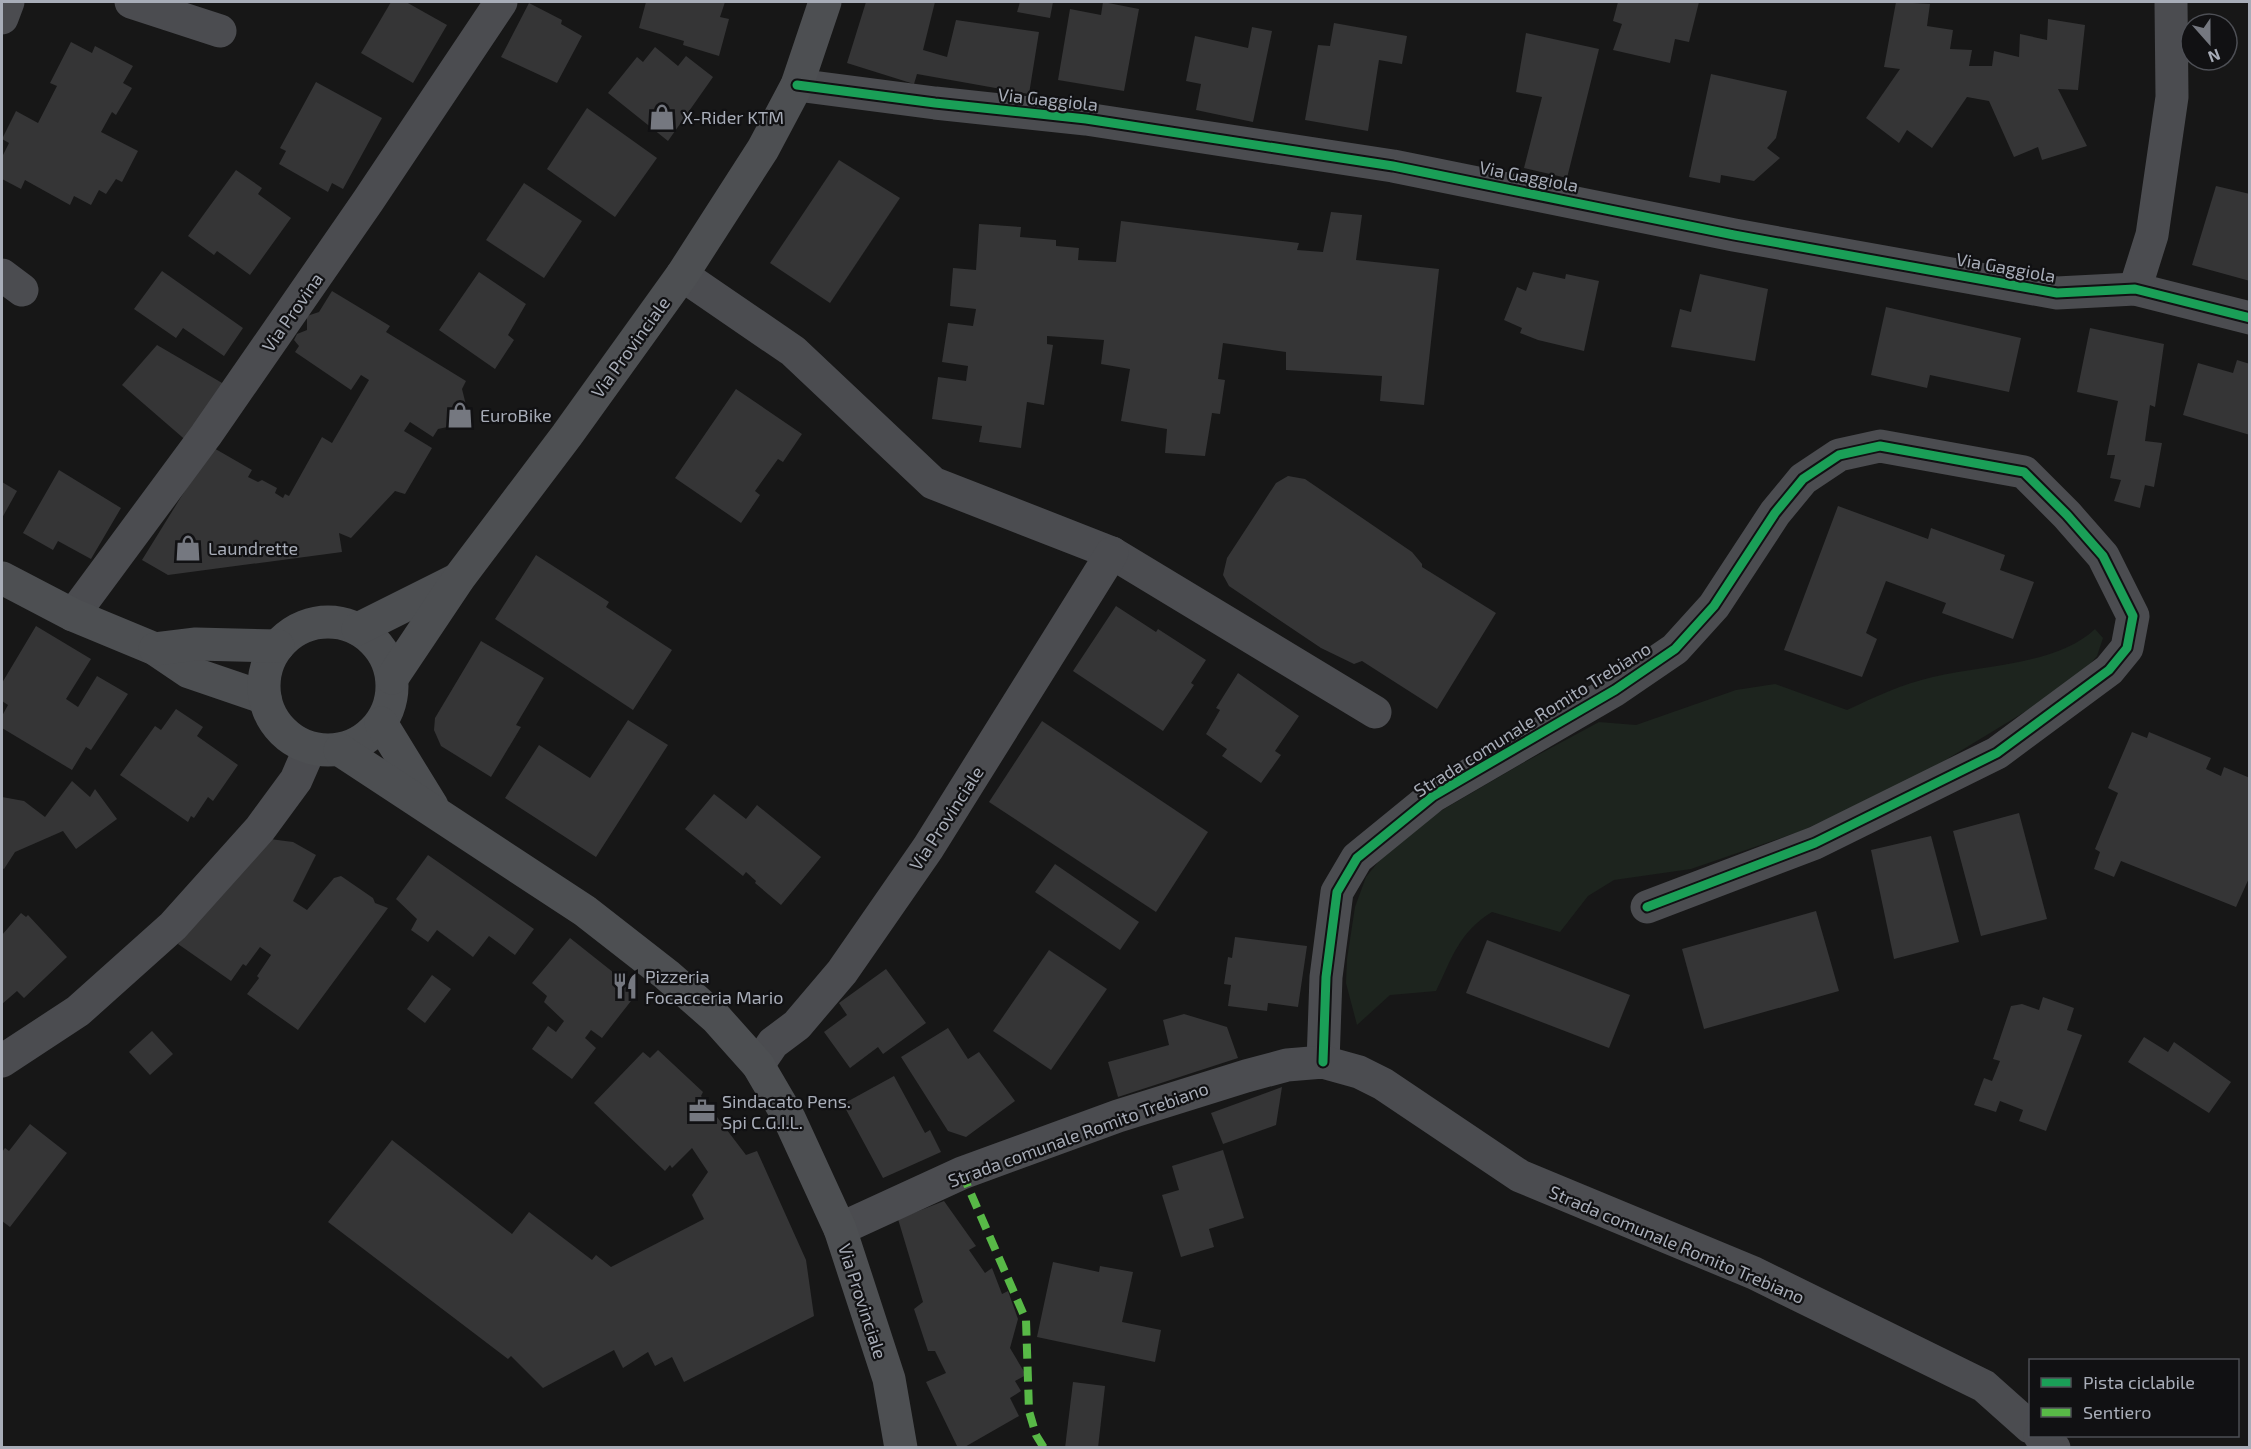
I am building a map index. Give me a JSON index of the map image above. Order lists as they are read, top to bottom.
{
  "streets": {
    "main road": ["Via Provinciale"],
    "street": ["Via Gaggiola", "Via Provina", "Strada comunale Romito Trebiano"]
  },
  "crossings": [
    ["Via Gaggiola", "Via Provinciale"],
    ["Via Provinciale", "Strada comunale Romito Trebiano"]
  ],
  "places": {
    "shop": ["X-Rider KTM", "EuroBike", "Laundrette"],
    "restaurant": ["Pizzeria Focacceria Mario"],
    "office": ["Sindacato Pens. Spi C.G.I.L."]
  },
  "legend": ["Pista ciclabile", "Sentiero"],
  "north": "bottom"
}
